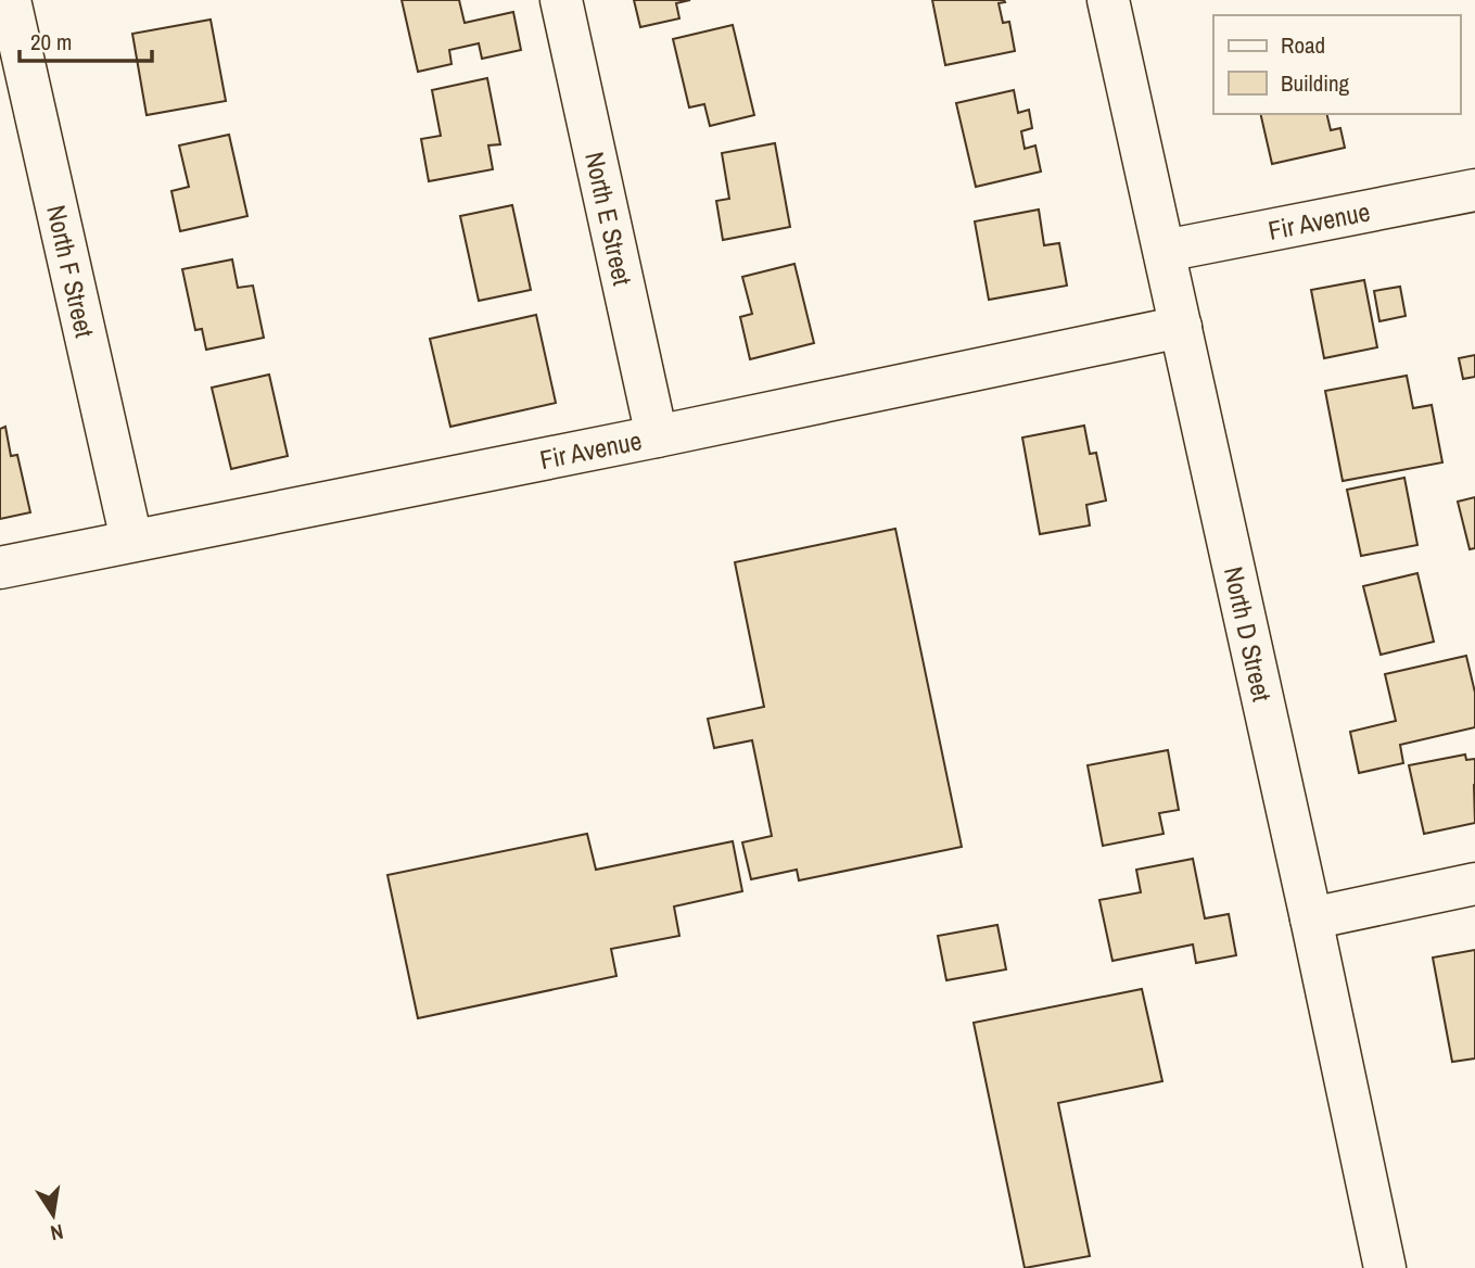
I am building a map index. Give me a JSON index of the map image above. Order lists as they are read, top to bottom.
{
  "streets": {
    "street": [
      "North E Street",
      "Fir Avenue",
      "North F Street",
      "North D Street"
    ]
  },
  "crossings": [
    ["North E Street", "Fir Avenue"],
    ["Fir Avenue", "North F Street"],
    ["Fir Avenue", "North D Street"]
  ],
  "legend": ["Road", "Building"],
  "scale_bar": "20 m",
  "north": "bottom"
}
